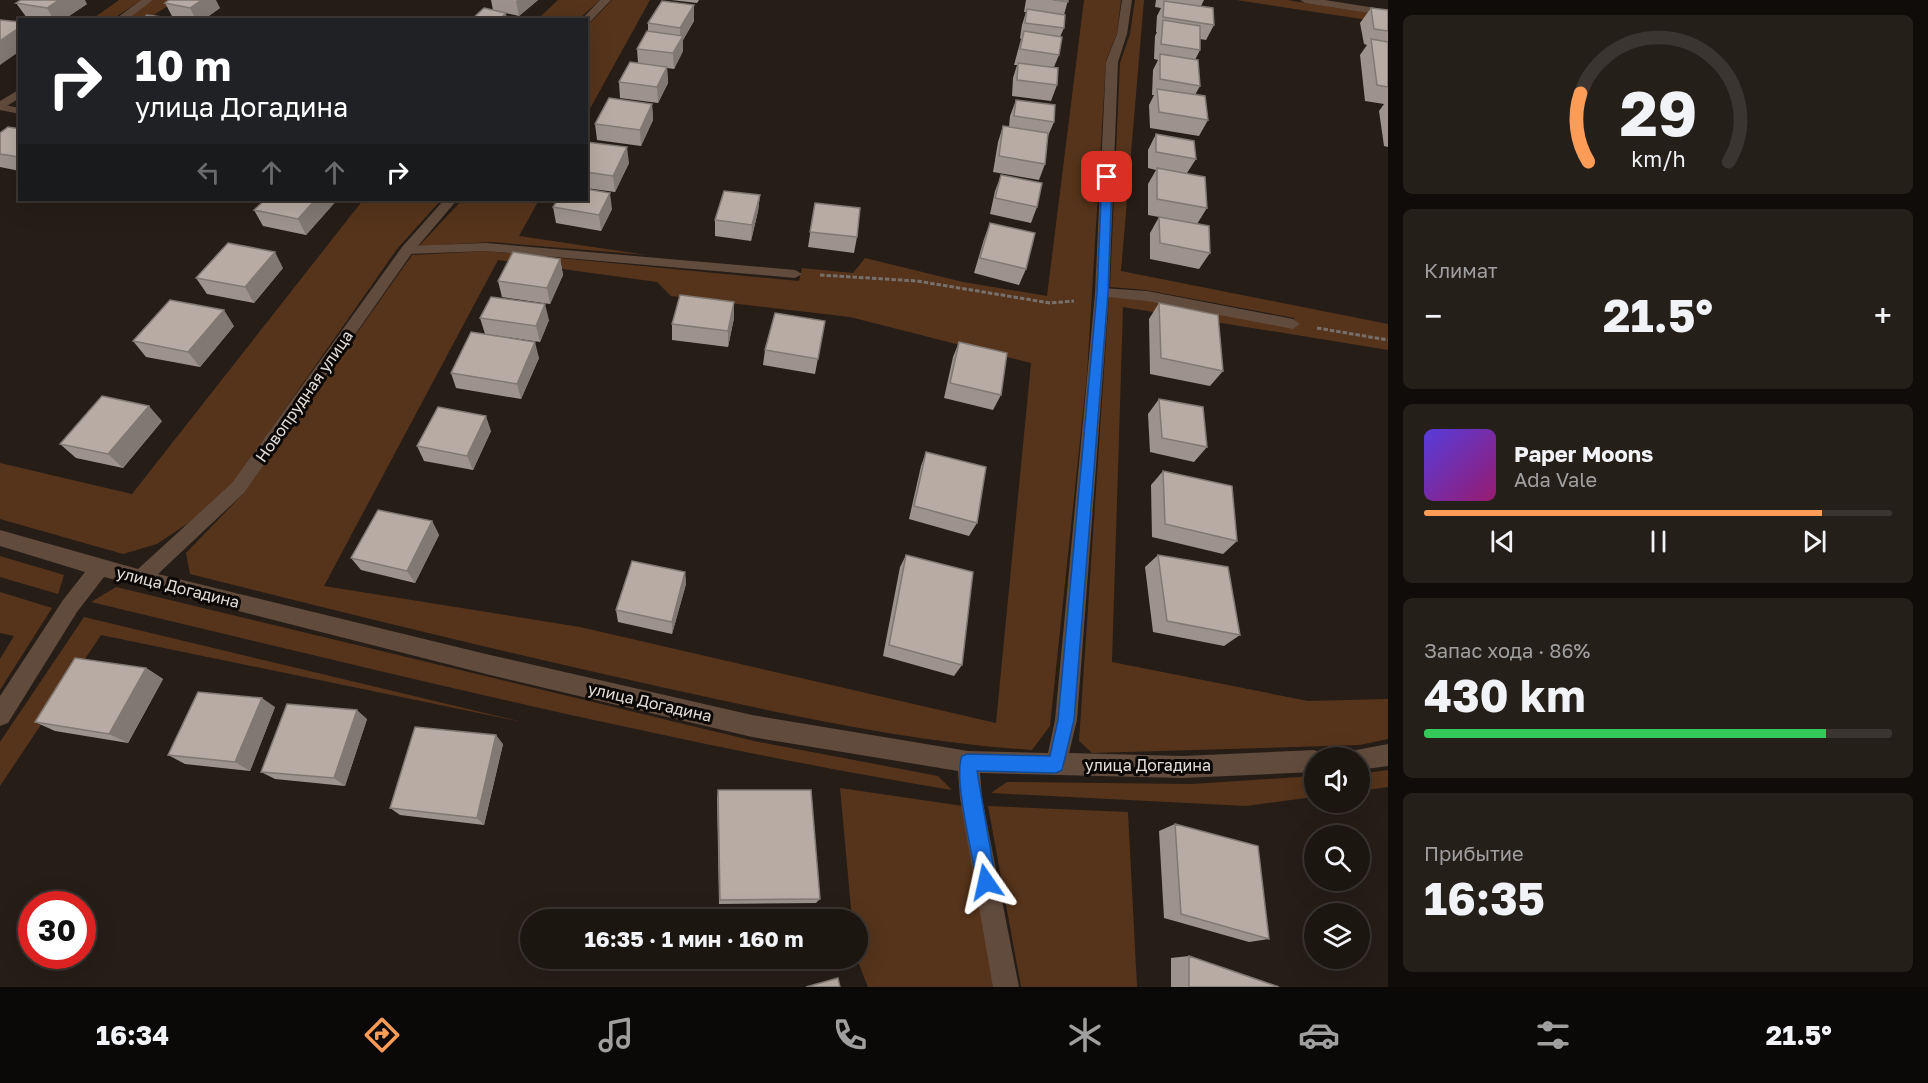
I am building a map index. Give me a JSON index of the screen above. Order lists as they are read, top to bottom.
{
  "streets": {
    "street": ["Новопрудная улица", "улица Догадина"]
  },
  "crossings": [
    ["Новопрудная улица", "улица Догадина"]
  ],
  "page": {
    "turn": ["10 m", "улица Догадина"],
    "tile": [
      "Климат",
      ["Запас хода · 86%", "430 km"],
      ["Прибытие", "16:35"]
    ],
    "heat": ["−", "21.5°", "+"],
    "song": ["Paper Moons", "Ada Vale"],
    "limit": "30",
    "trip": "16:35 · 1 мин · 160 m",
    "tabs": ["16:34", "21.5°"],
    "gauge": ["29", "km/h"]
  }
}
